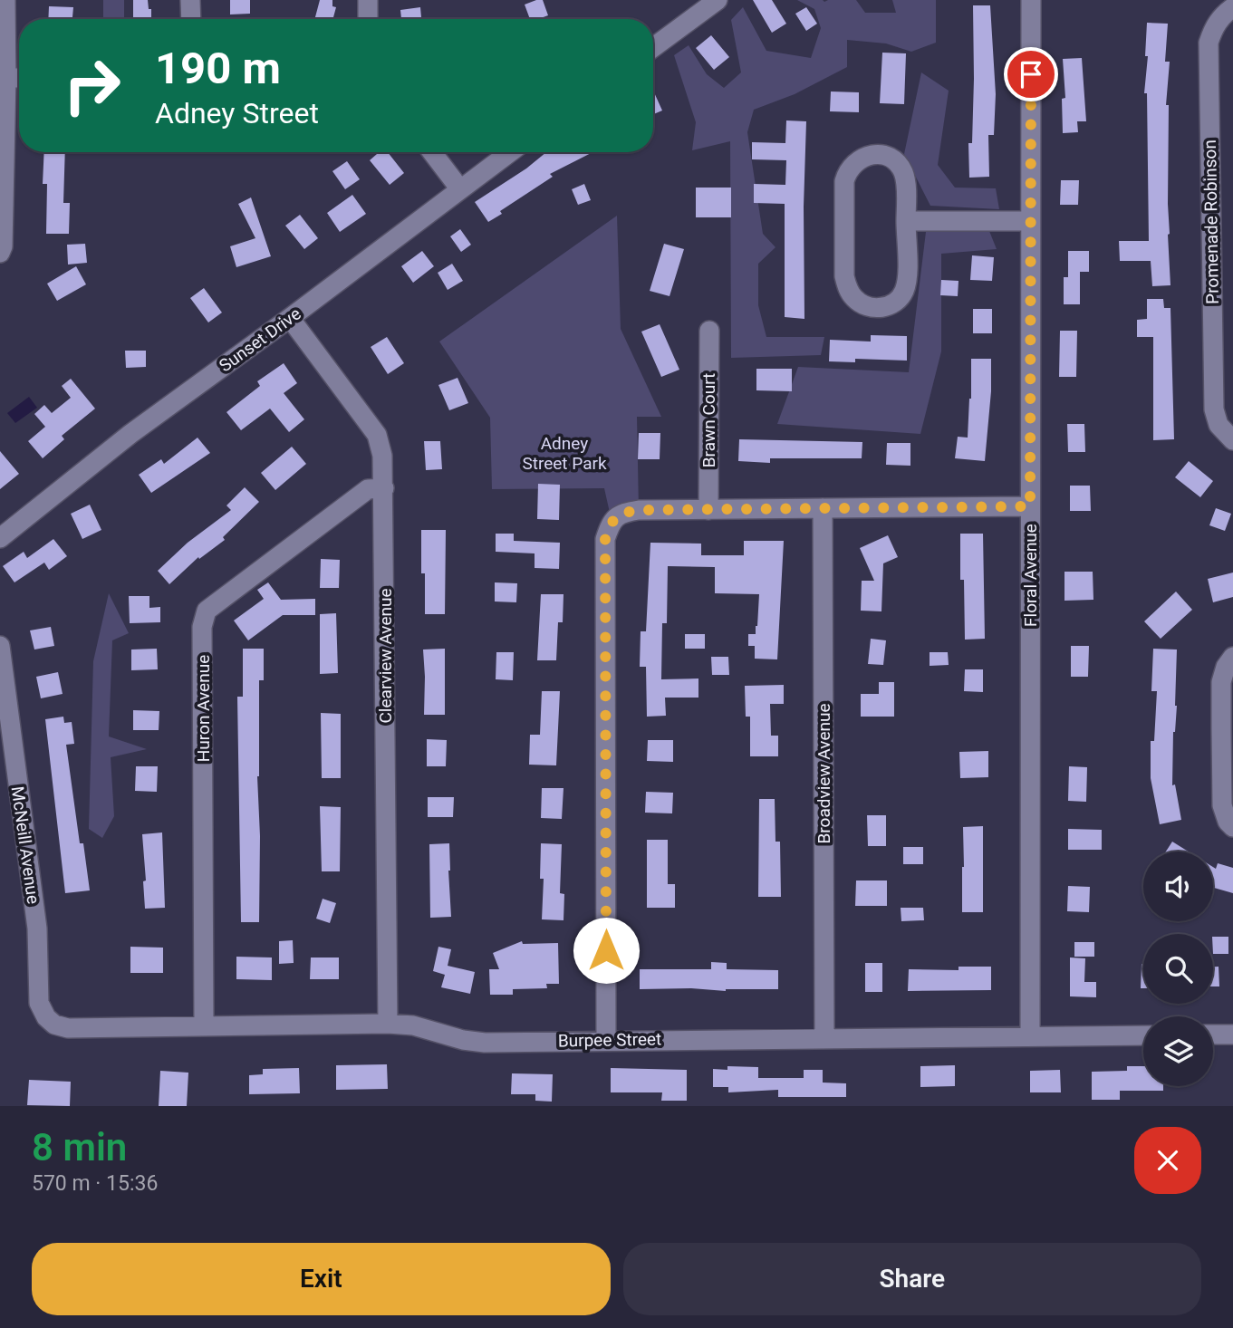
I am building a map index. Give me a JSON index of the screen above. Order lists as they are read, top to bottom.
{
  "streets": {
    "street": [
      "Promenade Robinson",
      "Sunset Drive",
      "Brawn Court",
      "Floral Avenue",
      "Clearview Avenue",
      "Huron Avenue",
      "Broadview Avenue",
      "McNeill Avenue",
      "Burpee Street"
    ]
  },
  "crossings": [
    ["Sunset Drive", "Clearview Avenue"],
    ["Floral Avenue", "Burpee Street"],
    ["Clearview Avenue", "Huron Avenue"],
    ["Clearview Avenue", "Burpee Street"],
    ["Huron Avenue", "Burpee Street"],
    ["Broadview Avenue", "Burpee Street"],
    ["McNeill Avenue", "Burpee Street"]
  ],
  "parks": ["Adney Street Park"],
  "page": {
    "turn": ["190 m", "Adney Street"],
    "heading": ["8 min", "570 m · 15:36"],
    "buttons": ["Exit", "Share"]
  }
}
